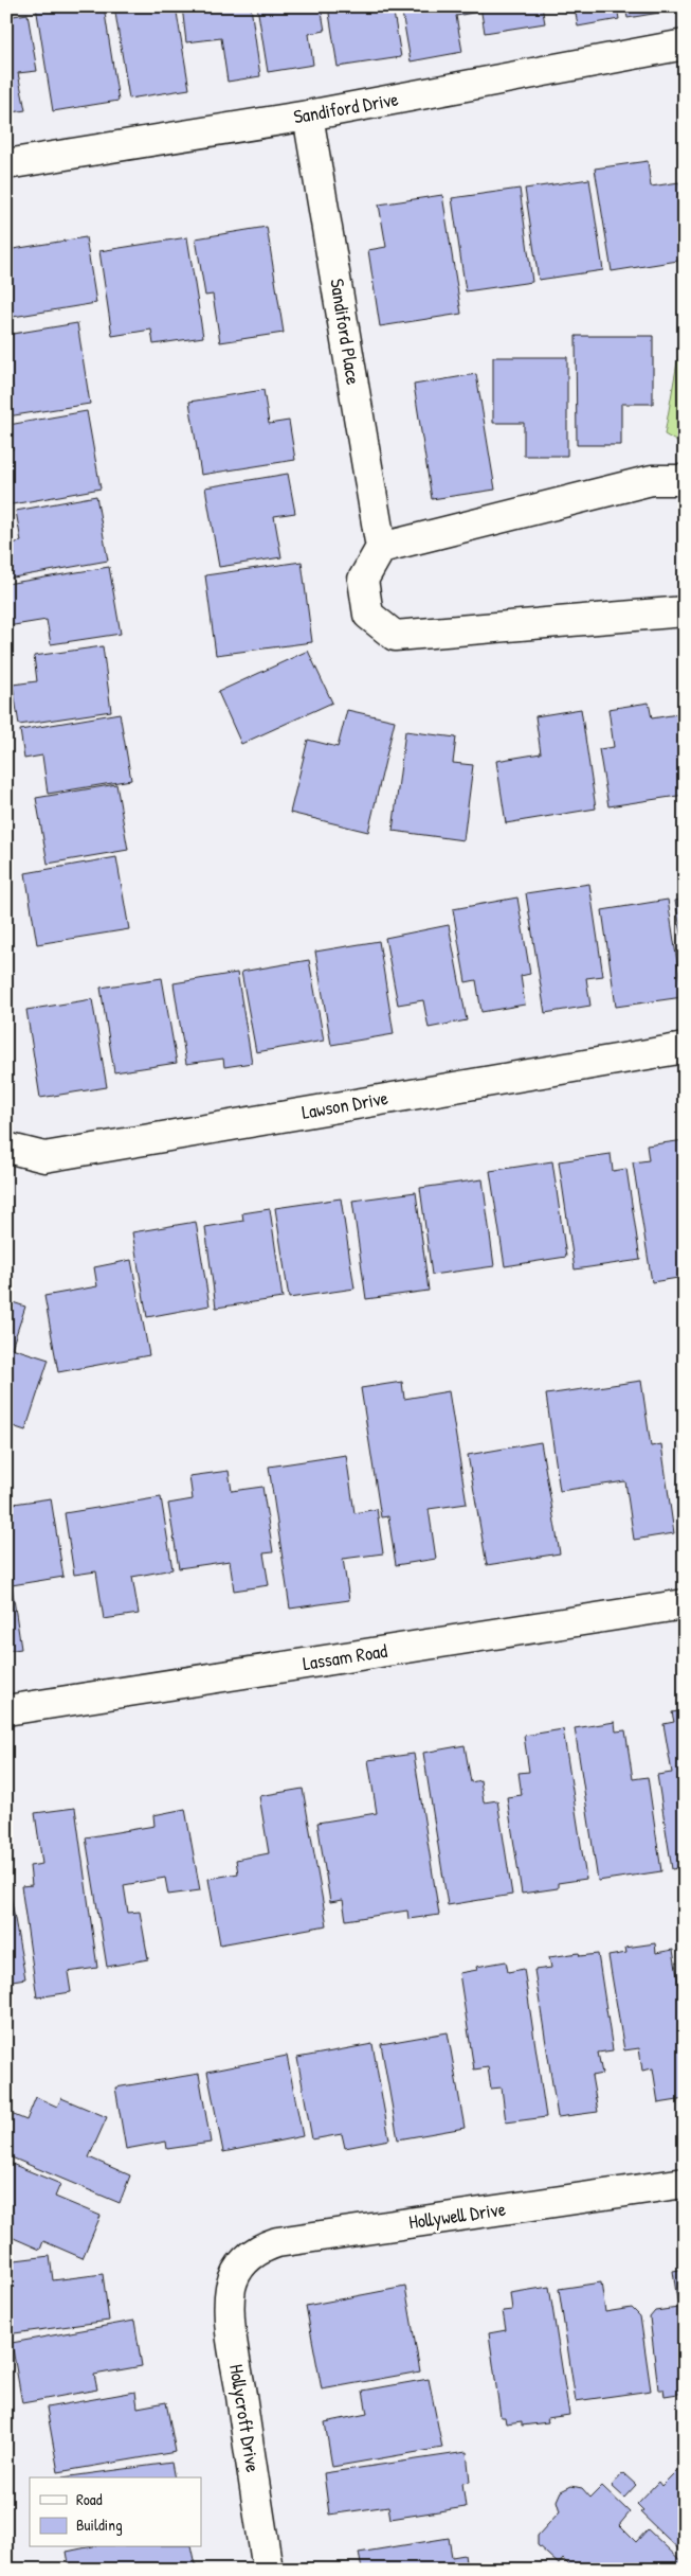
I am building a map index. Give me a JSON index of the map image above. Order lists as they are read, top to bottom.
{
  "streets": {
    "street": [
      "Sandiford Drive",
      "Sandiford Place",
      "Lawson Drive",
      "Lassam Road",
      "Hollywell Drive",
      "Hollycroft Drive"
    ]
  },
  "crossings": [
    ["Sandiford Drive", "Sandiford Place"],
    ["Hollywell Drive", "Hollycroft Drive"]
  ],
  "legend": ["Road", "Building"]
}
